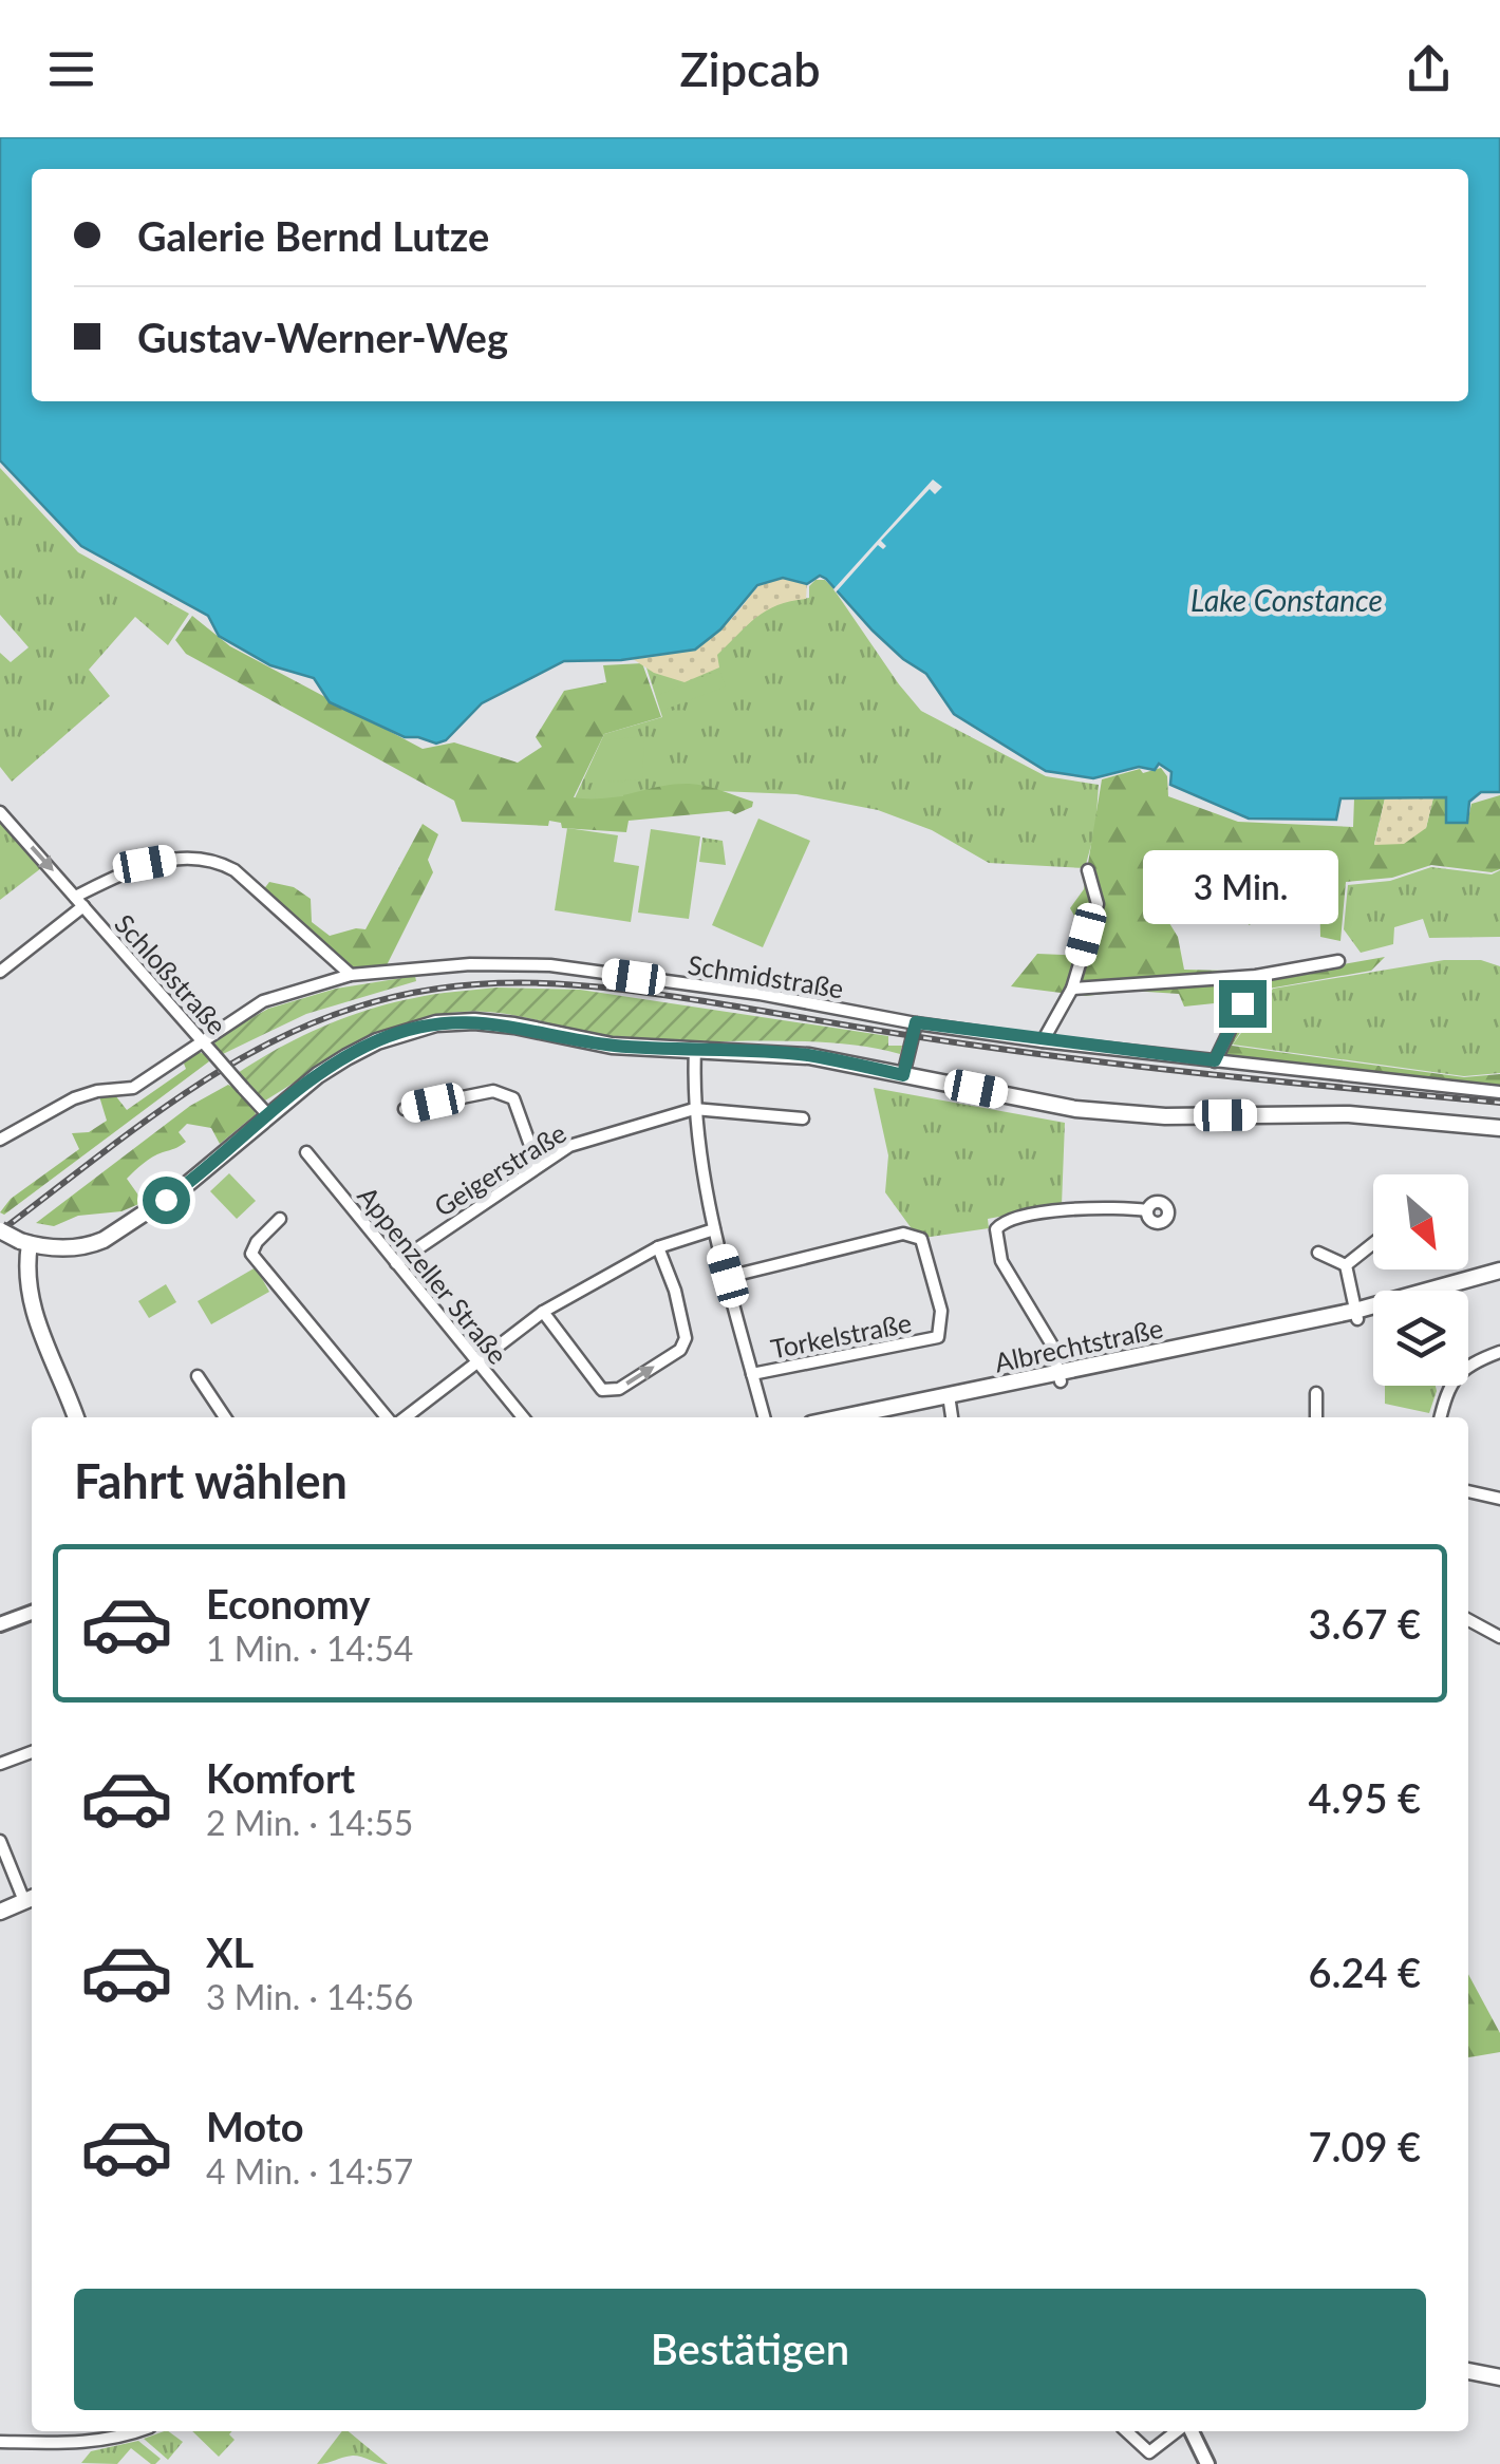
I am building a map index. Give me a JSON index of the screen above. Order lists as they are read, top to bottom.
{
  "streets": {
    "main road": ["Albrechtstraße"],
    "street": [
      "Schloßstraße",
      "Schmidstraße",
      "Geigerstraße",
      "Appenzeller Straße",
      "Torkelstraße"
    ]
  },
  "crossings": [
    ["Schloßstraße", "Schmidstraße"],
    ["Geigerstraße", "Appenzeller Straße"]
  ],
  "water": ["Lake Constance"],
  "north": "bottom right",
  "page": {
    "header": "Zipcab",
    "banner": ["Galerie Bernd Lutze", "Gustav-Werner-Weg"],
    "bubble": "3 Min.",
    "heading": "Fahrt wählen",
    "list": [
      {
        "name": "Economy",
        "note": "1 Min. · 14:54",
        "value": "3.67 €"
      },
      {
        "name": "Komfort",
        "note": "2 Min. · 14:55",
        "value": "4.95 €"
      },
      {
        "name": "XL",
        "note": "3 Min. · 14:56",
        "value": "6.24 €"
      },
      {
        "name": "Moto",
        "note": "4 Min. · 14:57",
        "value": "7.09 €"
      }
    ],
    "buttons": "Bestätigen"
  }
}
